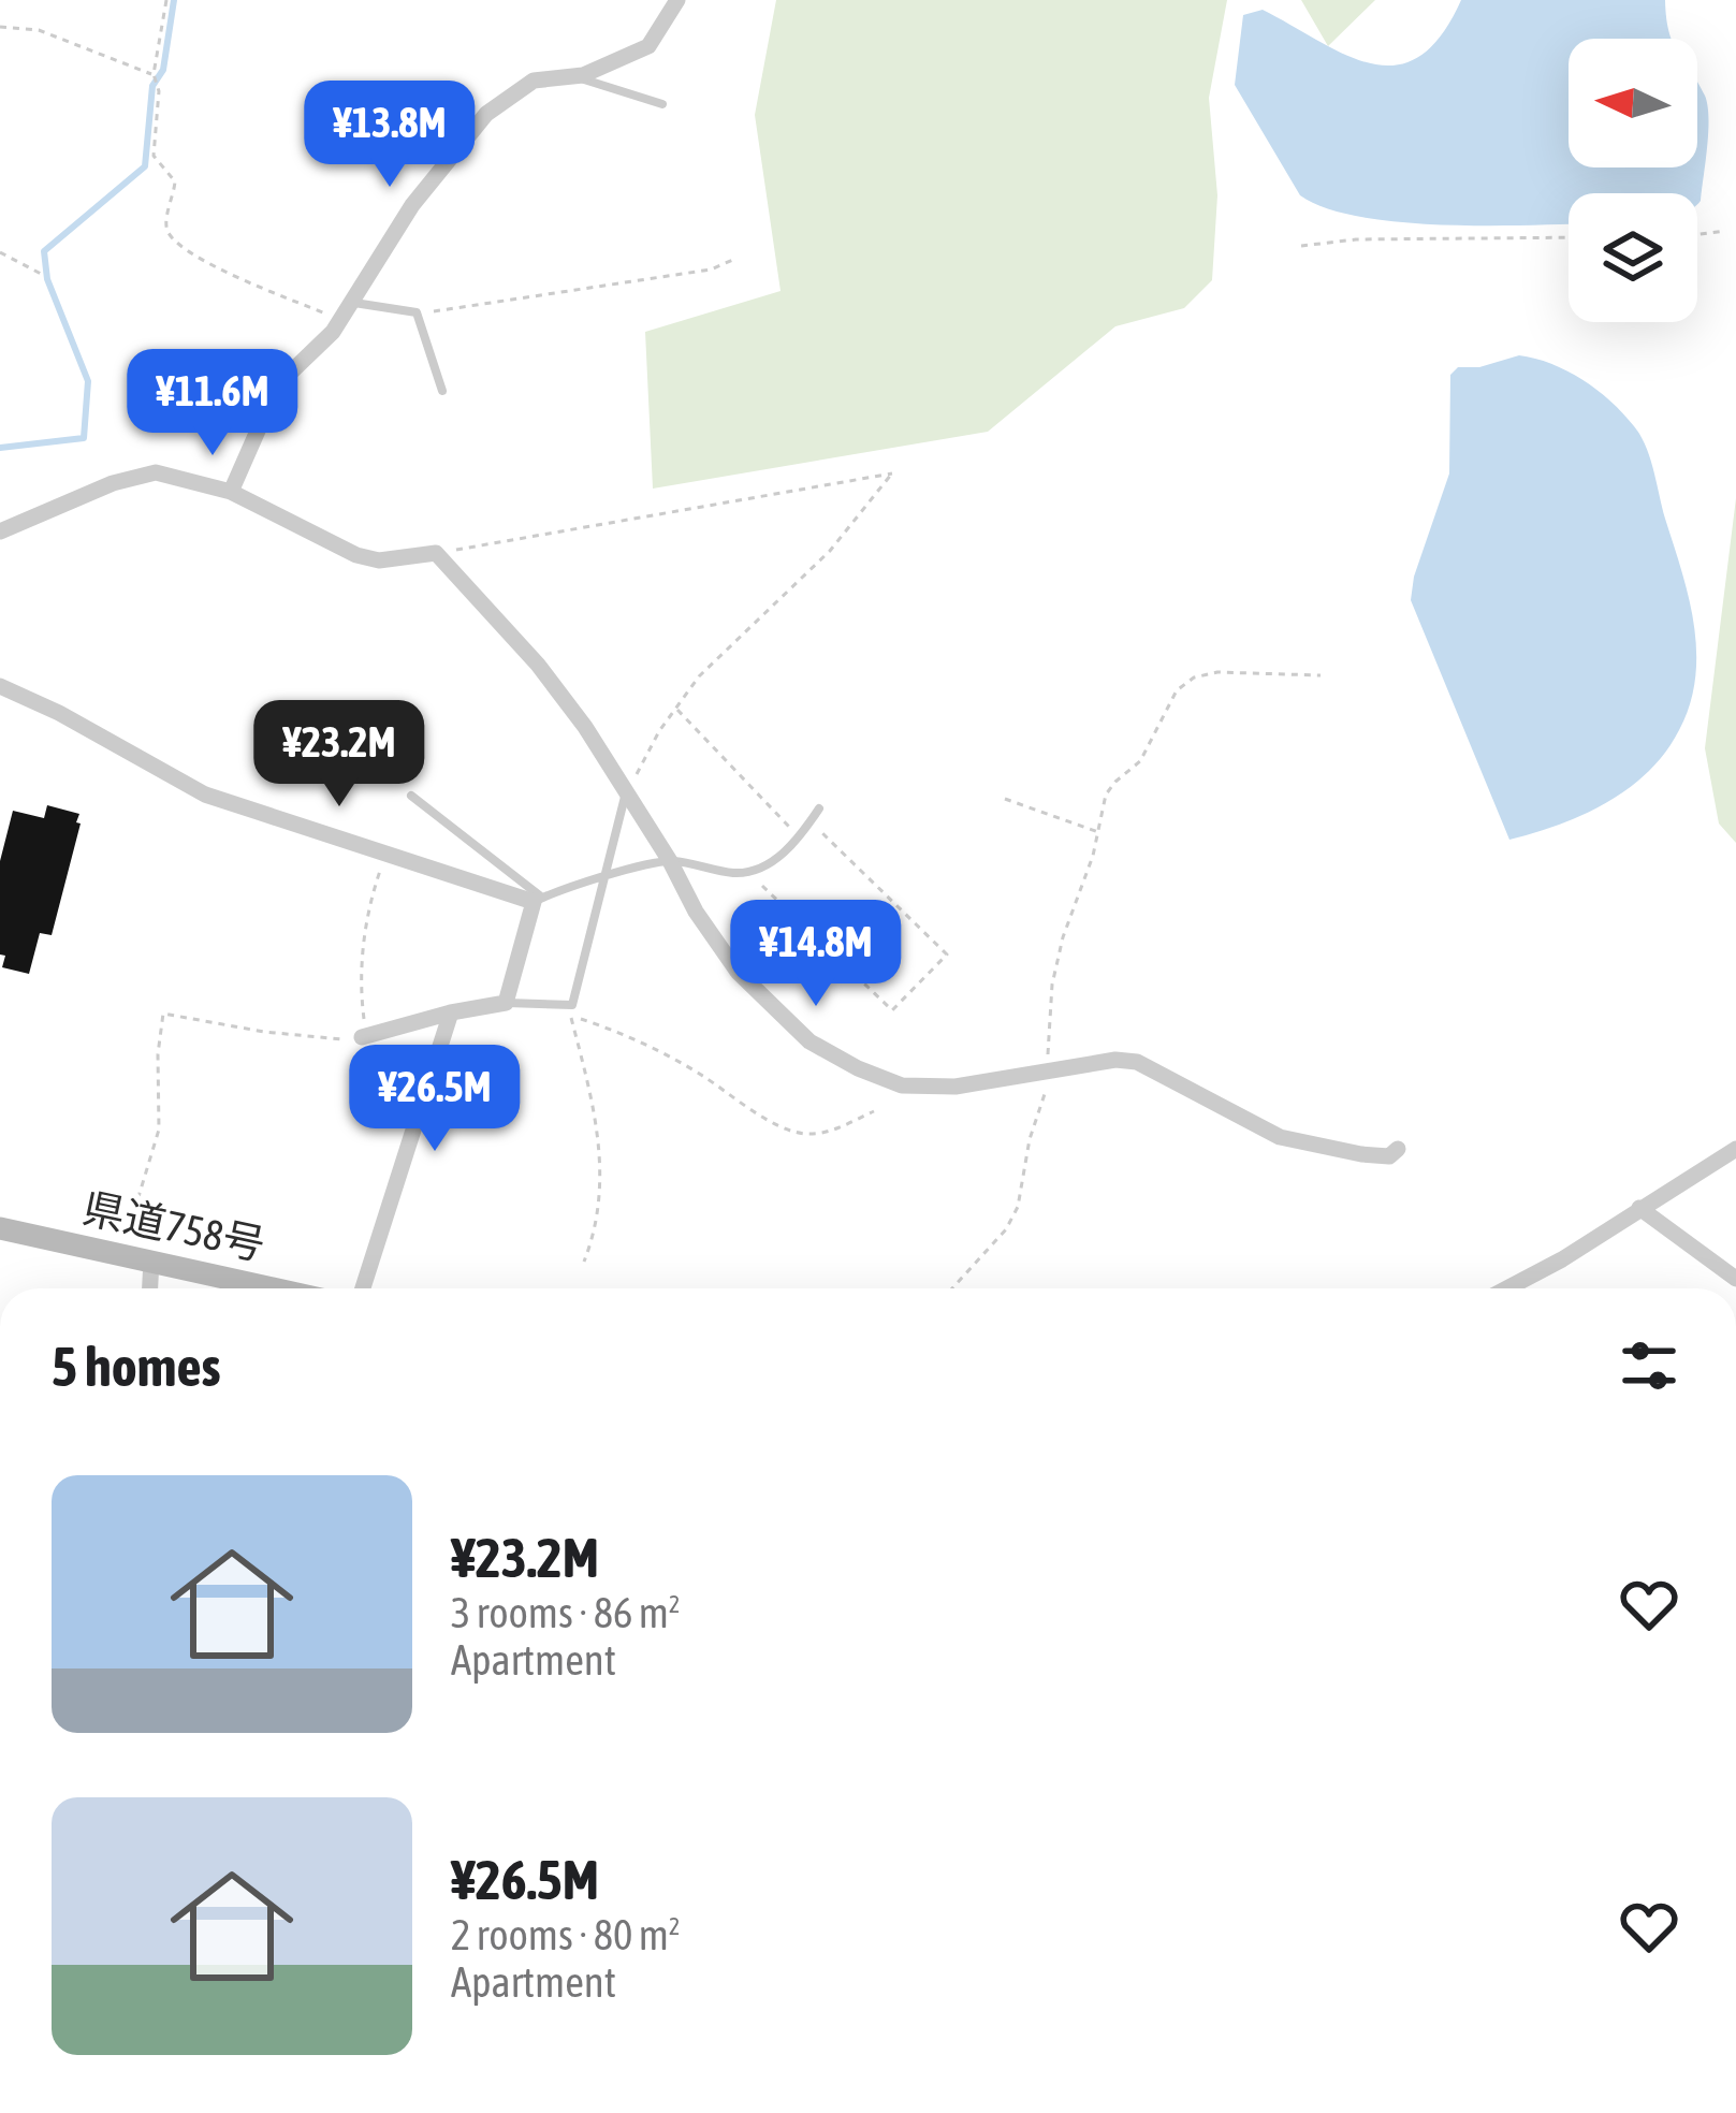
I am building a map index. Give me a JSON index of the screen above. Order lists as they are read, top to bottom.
{
  "streets": {
    "main road": ["県道758号"]
  },
  "north": "left",
  "page": {
    "price": [
      "¥13.8M",
      "¥11.6M",
      "¥23.2M",
      "¥14.8M",
      "¥26.5M"
    ],
    "heading": "5 homes",
    "list": [
      {
        "name": "¥23.2M",
        "note": "3 rooms · 86 m² · Apartment"
      },
      {
        "name": "¥26.5M",
        "note": "2 rooms · 80 m² · Apartment"
      }
    ]
  }
}
